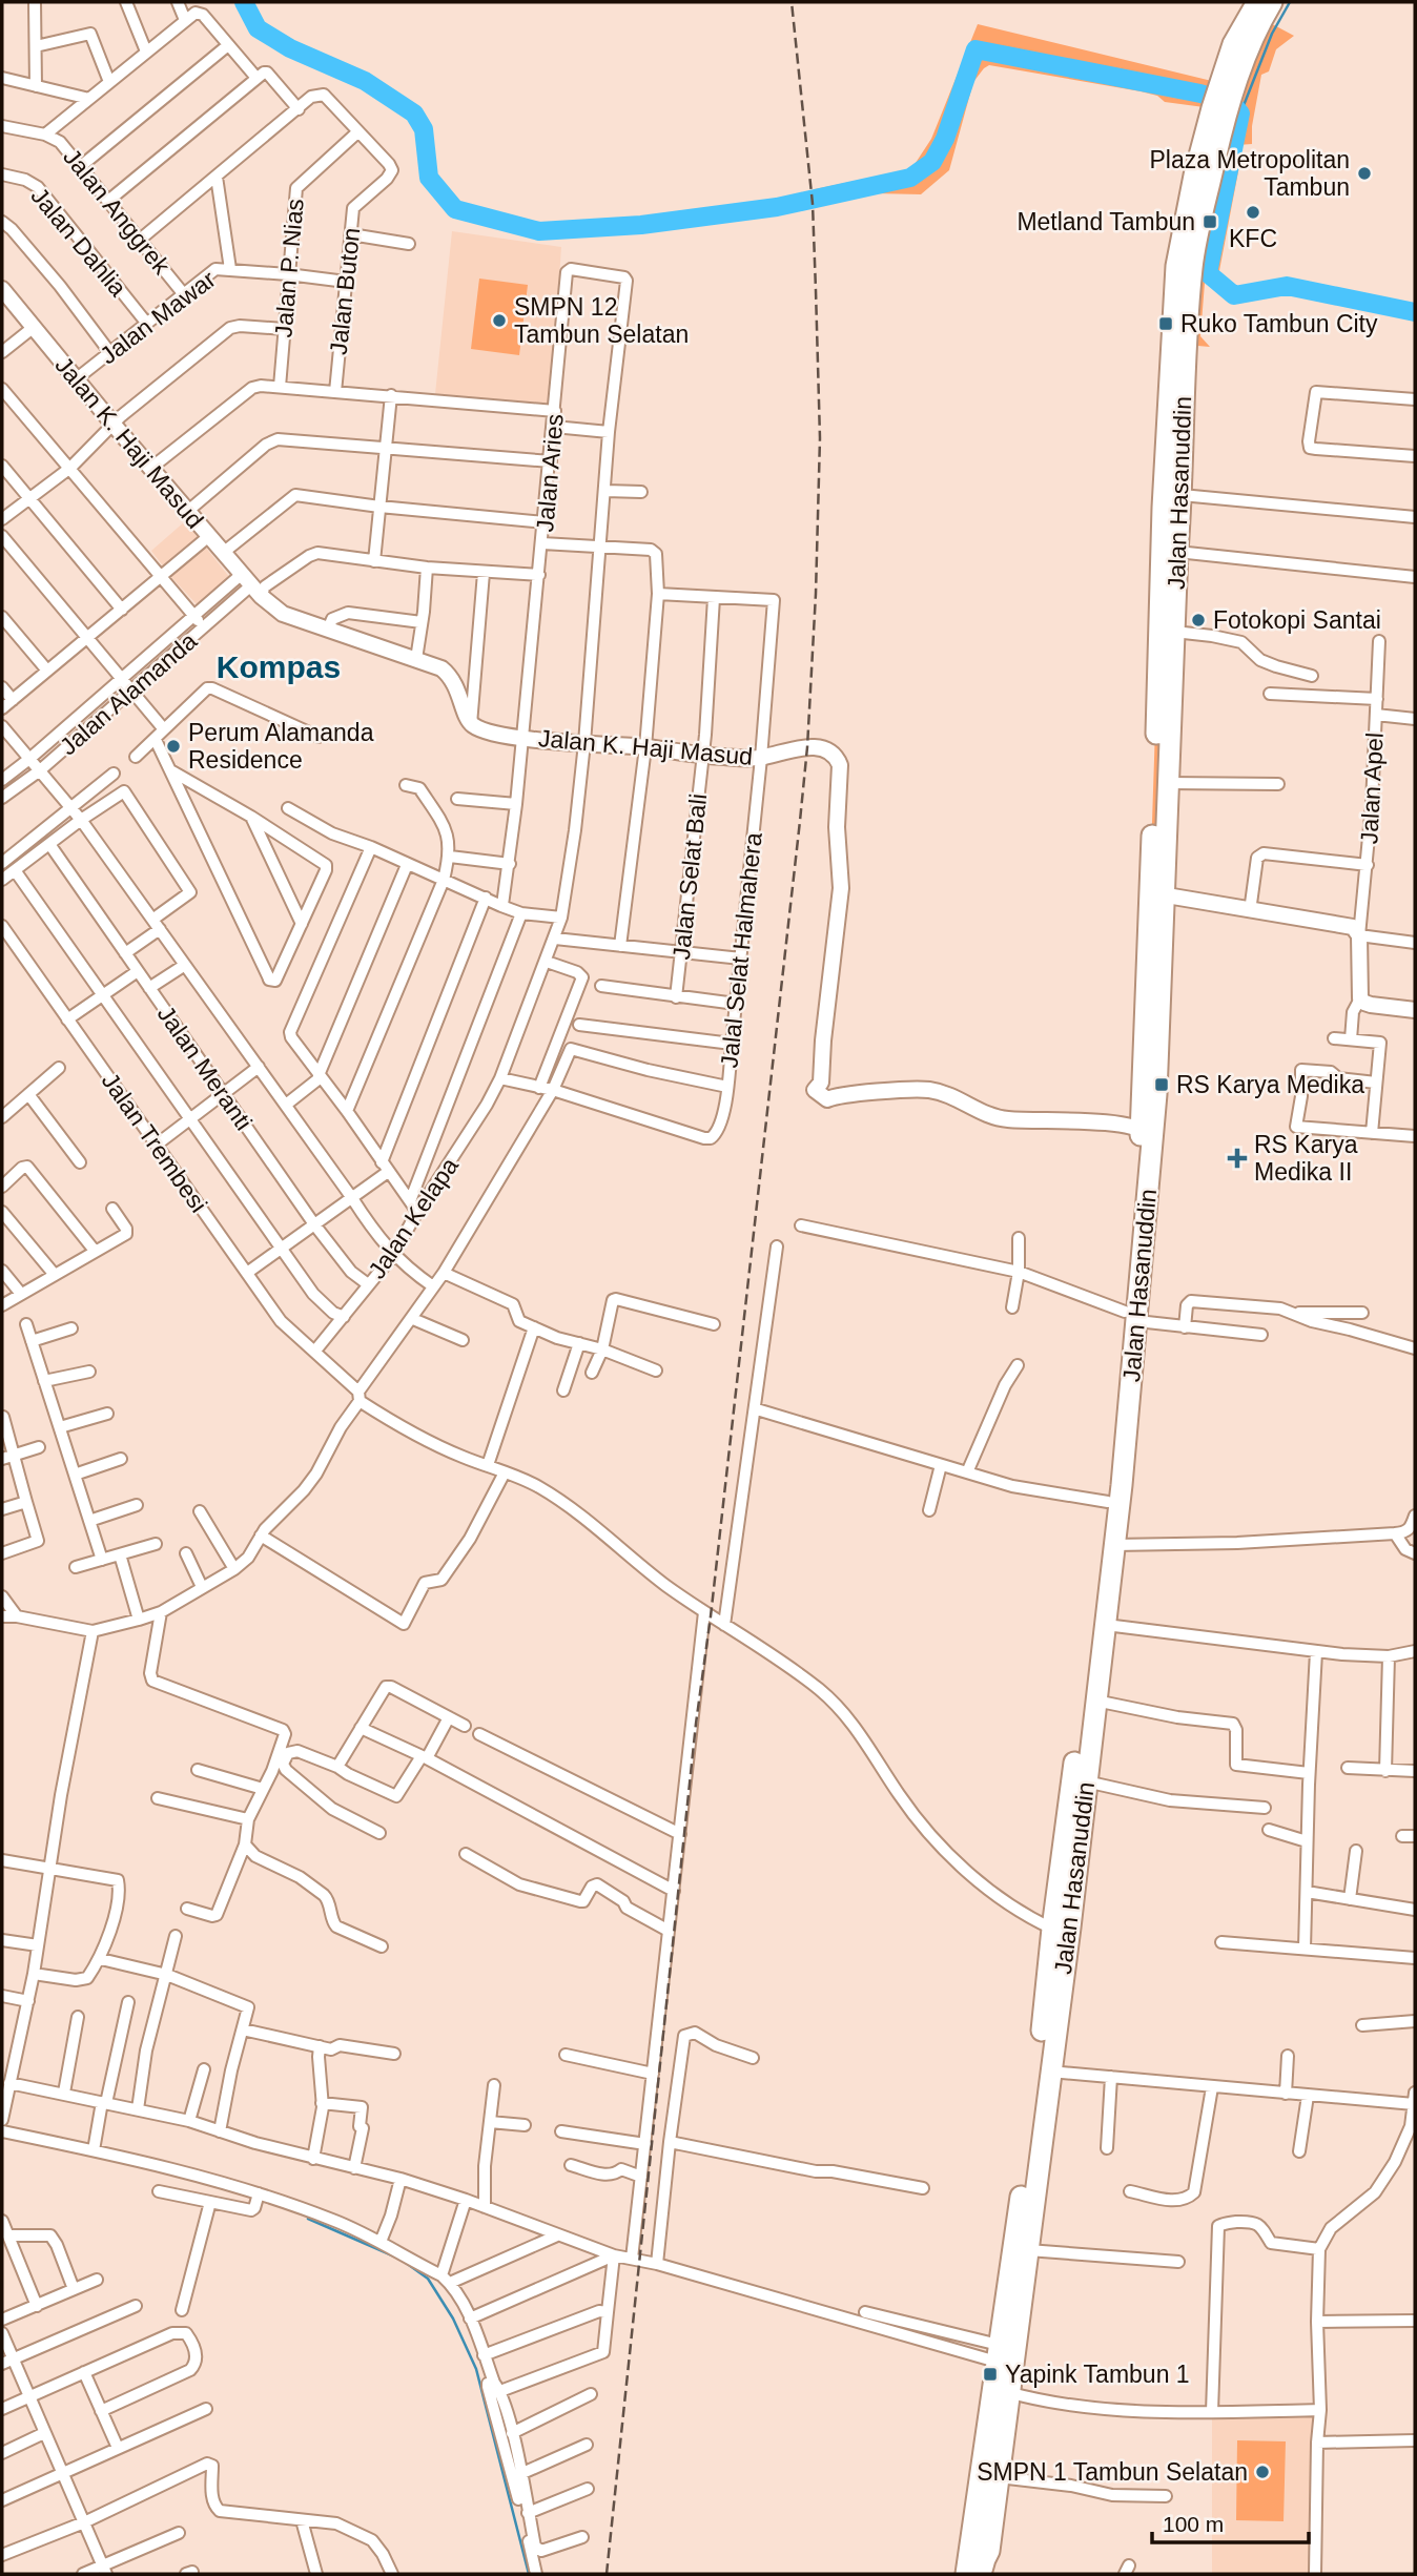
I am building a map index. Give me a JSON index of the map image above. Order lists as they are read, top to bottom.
{
  "streets": {
    "highway": ["Jalan Hasanuddin"],
    "street": [
      "Jalan Anggrek",
      "Jalan Dahlia",
      "Jalan P. Nias",
      "Jalan Buton",
      "Jalan Mawar",
      "Jalan K. Haji Masud",
      "Jalan Aries",
      "Jalan Alamanda",
      "Jalan Apel",
      "Jalan Selat Bali",
      "Jalal Selat Halmahera",
      "Jalan Meranti",
      "Jalan Trembesi",
      "Jalan Kelapa"
    ]
  },
  "crossings": [
    ["Jalan Anggrek", "Jalan Mawar"],
    ["Jalan Dahlia", "Jalan Mawar"],
    ["Jalan P. Nias", "Jalan Buton"],
    ["Jalan P. Nias", "Jalan Mawar"],
    ["Jalan Buton", "Jalan Mawar"],
    ["Jalan Mawar", "Jalan K. Haji Masud"],
    ["Jalan K. Haji Masud", "Jalan Aries"],
    ["Jalan K. Haji Masud", "Jalan Hasanuddin"],
    ["Jalan K. Haji Masud", "Jalan Alamanda"],
    ["Jalan K. Haji Masud", "Jalan Selat Bali"],
    ["Jalan K. Haji Masud", "Jalal Selat Halmahera"],
    ["Jalan K. Haji Masud", "Jalan Kelapa"],
    ["Jalan Aries", "Jalan Kelapa"],
    ["Jalan Hasanuddin", "Jalan Trembesi"],
    ["Jalan Selat Bali", "Jalal Selat Halmahera"],
    ["Jalan Meranti", "Jalan Kelapa"],
    ["Jalan Trembesi", "Jalan Kelapa"]
  ],
  "districts": ["Kompas"],
  "places": {
    "other": [
      "Plaza Metropolitan Tambun",
      "KFC",
      "SMPN 12 Tambun Selatan",
      "Fotokopi Santai",
      "Perum Alamanda Residence",
      "SMPN 1 Tambun Selatan"
    ],
    "transit": [
      "Metland Tambun",
      "Ruko Tambun City",
      "RS Karya Medika",
      "Yapink Tambun 1"
    ],
    "health": ["RS Karya Medika II"]
  },
  "scale_bar": "100 m"
}
